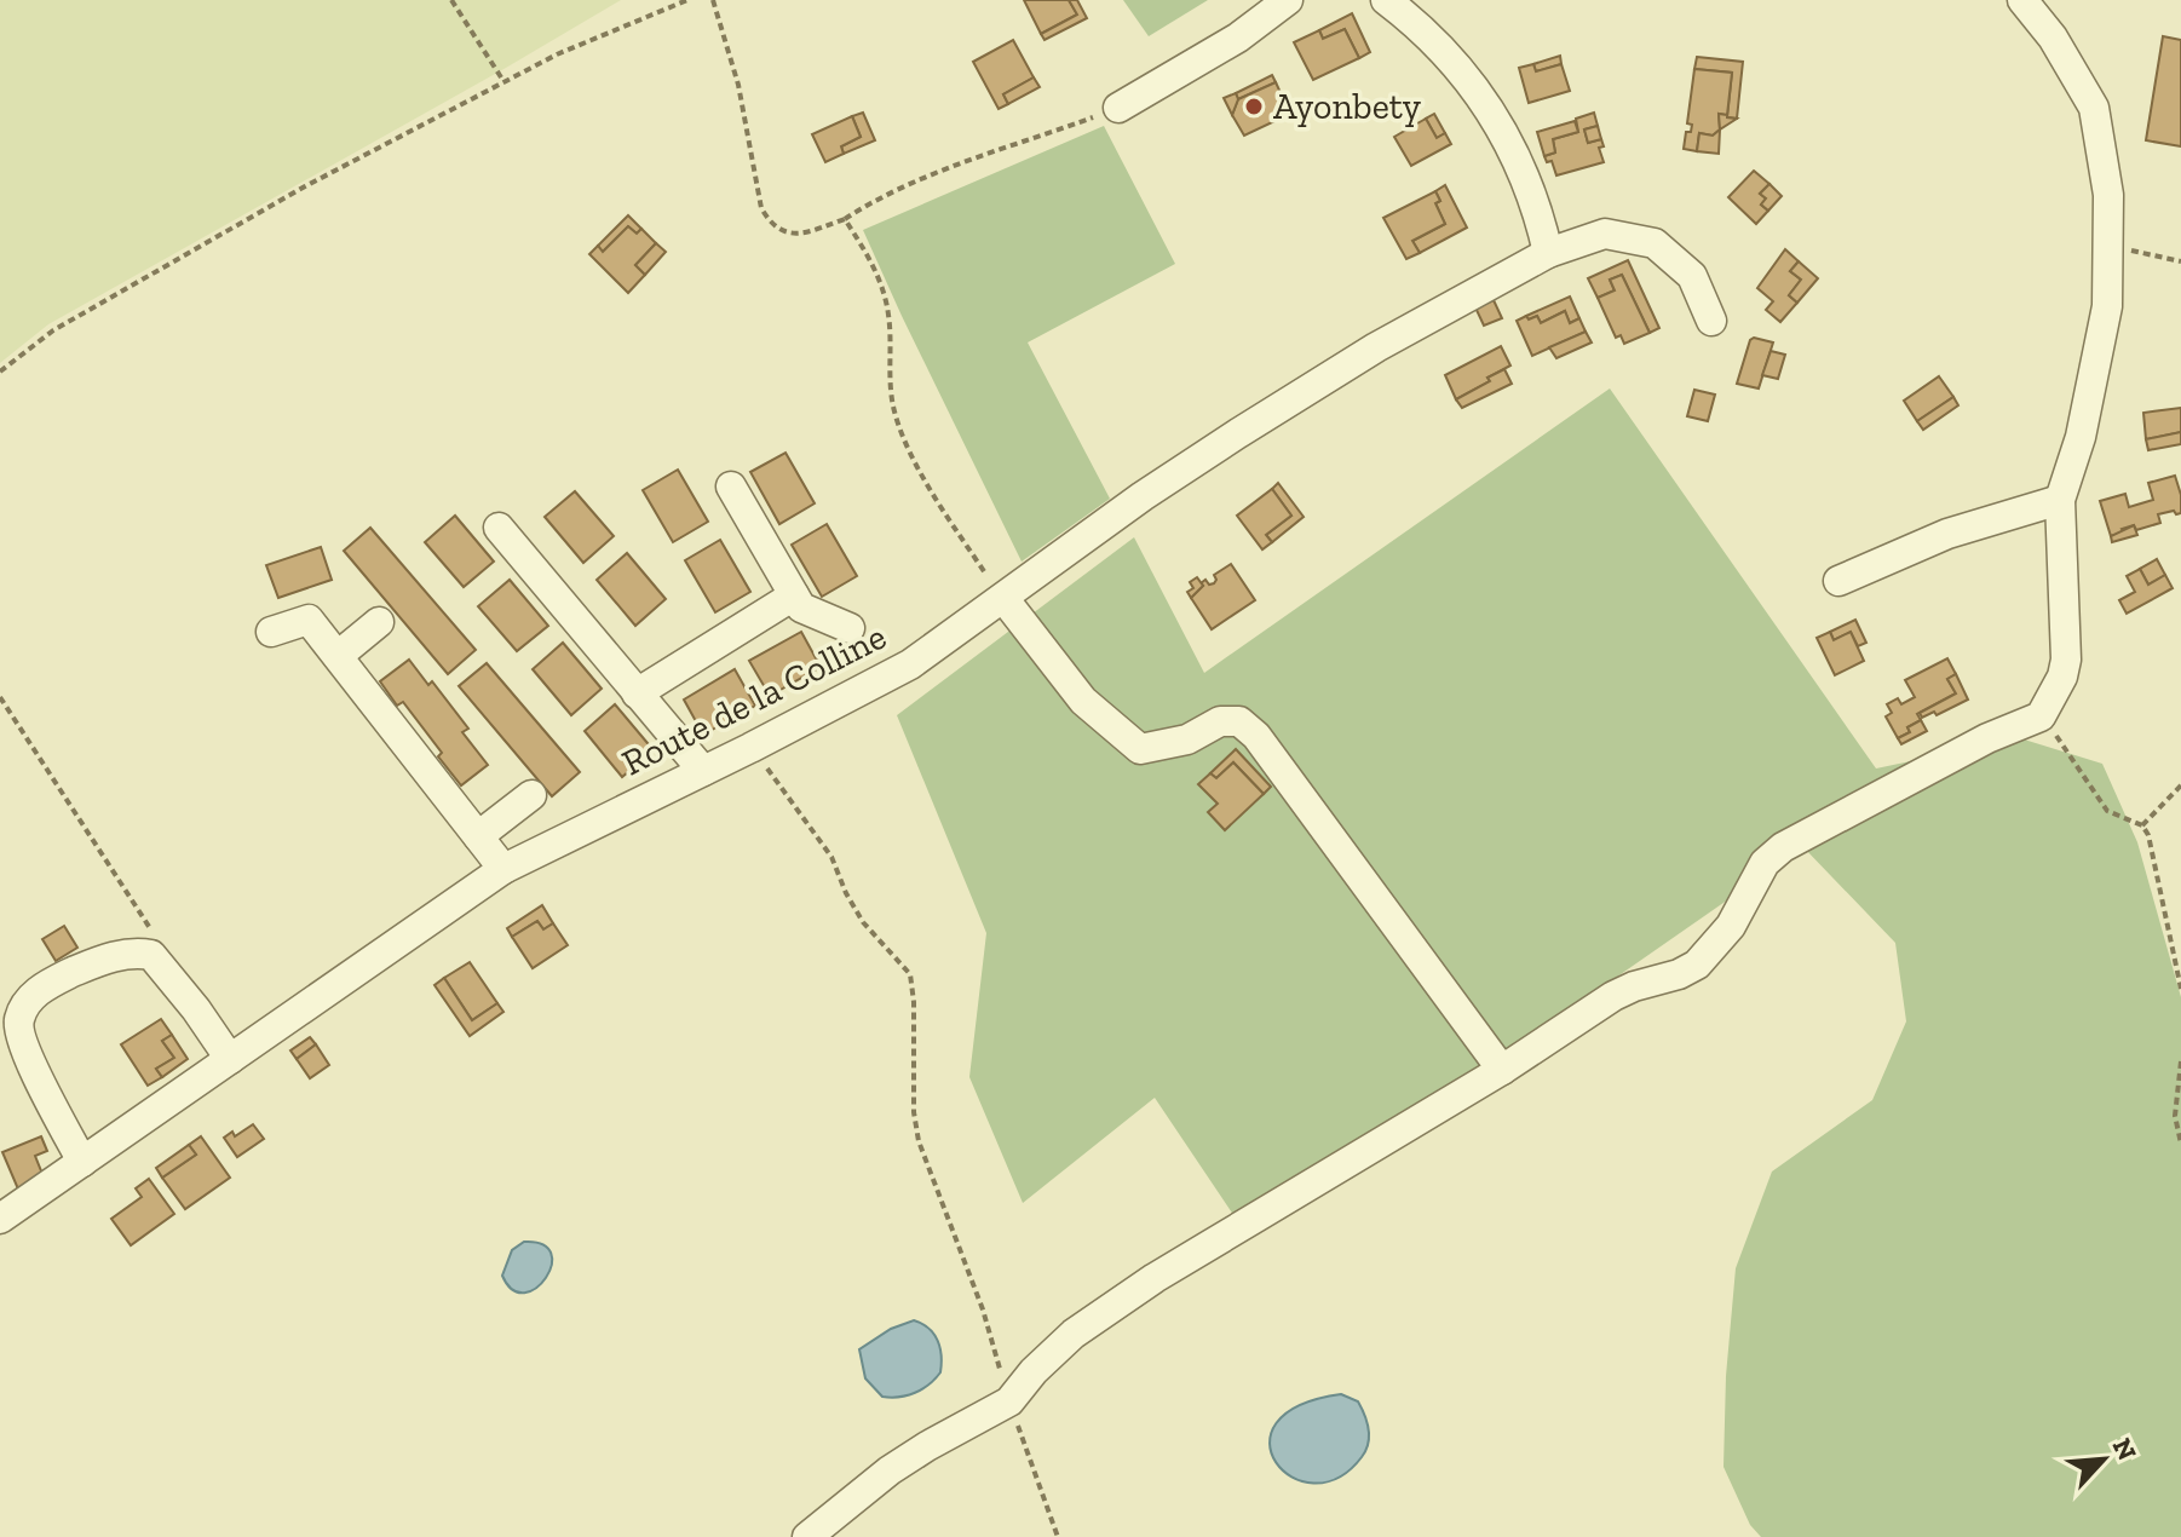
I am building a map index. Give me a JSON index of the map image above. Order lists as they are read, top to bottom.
{
  "streets": {
    "street": ["Route de la Colline"]
  },
  "places": ["Ayonbety"],
  "north": "top right"
}
